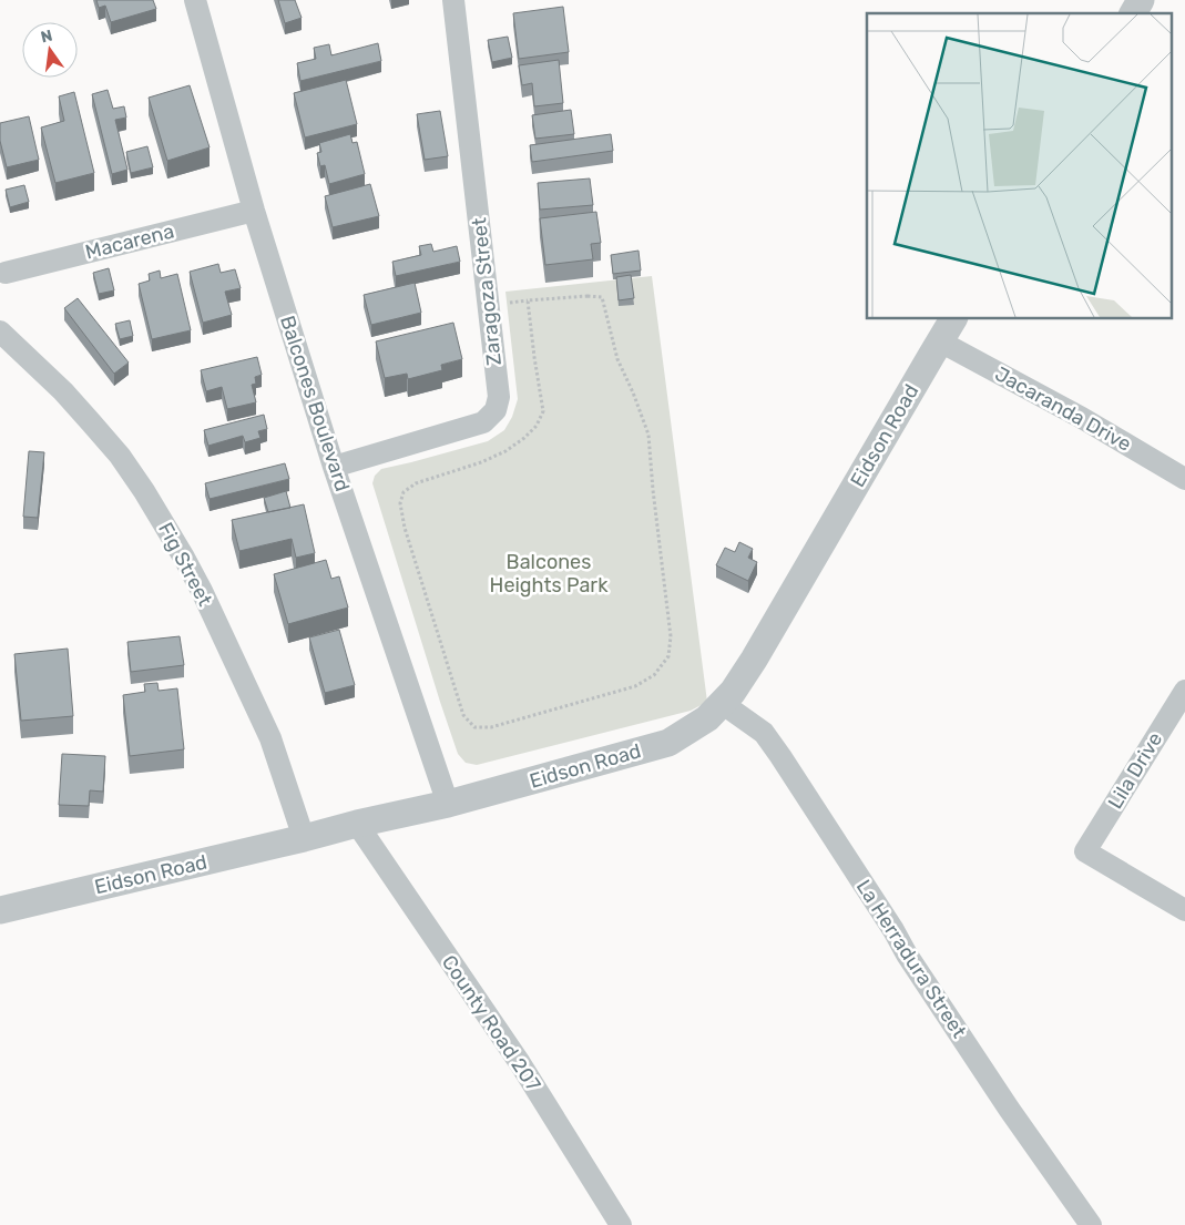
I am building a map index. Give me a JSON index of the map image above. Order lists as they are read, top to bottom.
{
  "streets": {
    "street": [
      "Macarena",
      "Zaragoza Street",
      "Balcones Boulevard",
      "Jacaranda Drive",
      "Eidson Road",
      "Fig Street",
      "Lila Drive",
      "La Herradura Street",
      "County Road 207"
    ]
  },
  "crossings": [
    ["Macarena", "Balcones Boulevard"],
    ["Zaragoza Street", "Balcones Boulevard"],
    ["Balcones Boulevard", "Eidson Road"],
    ["Jacaranda Drive", "Eidson Road"],
    ["Eidson Road", "Fig Street"],
    ["Eidson Road", "La Herradura Street"],
    ["Eidson Road", "County Road 207"]
  ],
  "parks": ["Balcones Heights Park"],
  "north": "top"
}
